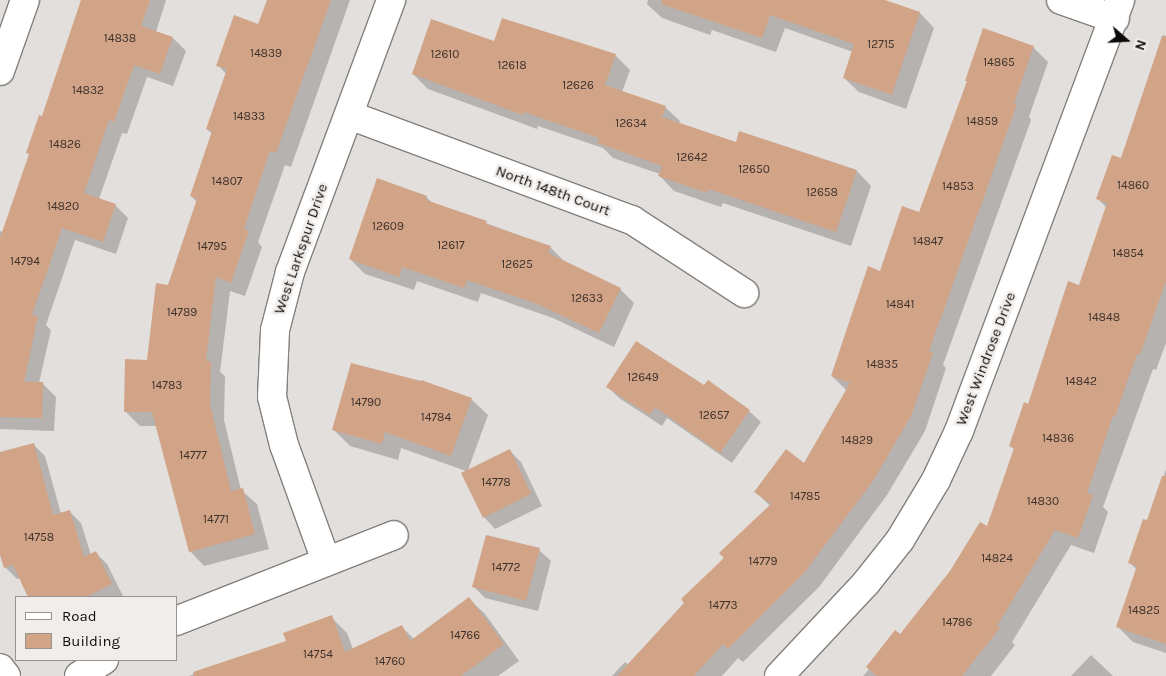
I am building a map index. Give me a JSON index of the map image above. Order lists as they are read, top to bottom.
{
  "streets": {
    "street": ["North 148th Court", "West Larkspur Drive", "West Windrose Drive"]
  },
  "crossings": [
    ["North 148th Court", "West Larkspur Drive"]
  ],
  "house_numbers": [
    "14838",
    "12715",
    "14839",
    "12610",
    "14865",
    "12618",
    "12626",
    "14832",
    "14833",
    "14859",
    "12634",
    "14826",
    "12642",
    "12650",
    "14807",
    "14860",
    "14853",
    "12658",
    "14820",
    "12609",
    "14847",
    "12617",
    "14795",
    "14854",
    "14794",
    "12625",
    "12633",
    "14841",
    "14789",
    "14848",
    "14835",
    "12649",
    "14842",
    "14783",
    "14790",
    "12657",
    "14784",
    "14836",
    "14829",
    "14777",
    "14778",
    "14785",
    "14830",
    "14771",
    "14758",
    "14824",
    "14779",
    "14772",
    "14773",
    "14825",
    "14786",
    "14766",
    "14754",
    "14760"
  ],
  "legend": ["Road", "Building"],
  "north": "right"
}
